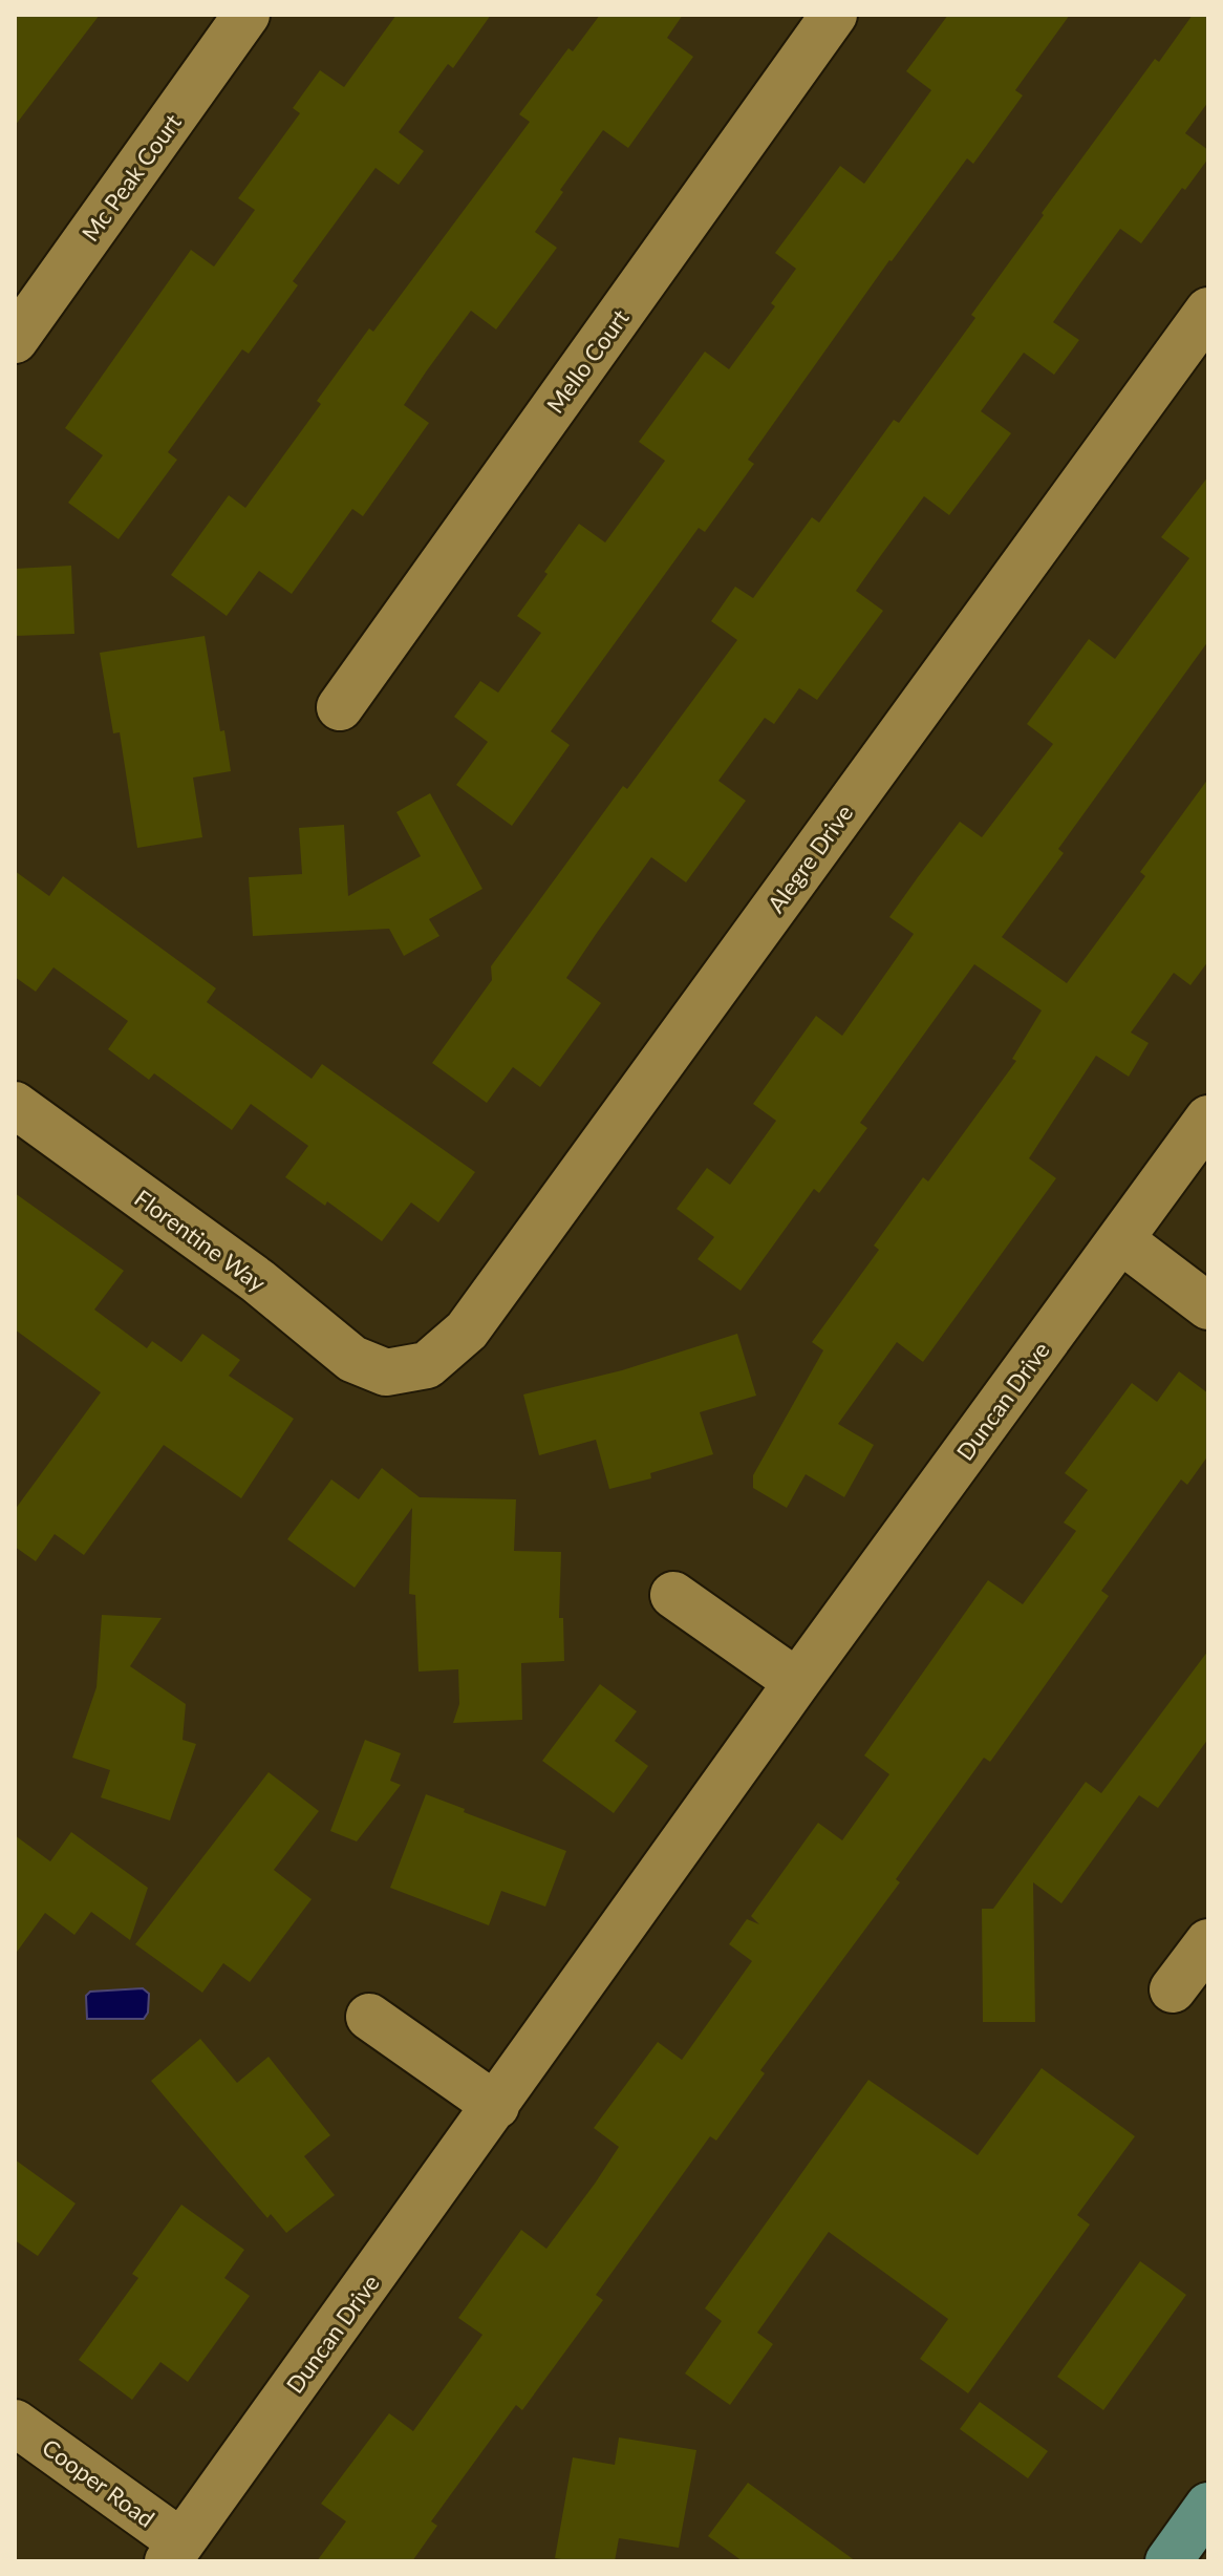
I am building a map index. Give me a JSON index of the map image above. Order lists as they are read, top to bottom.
{
  "streets": {
    "street": [
      "Mc Peak Court",
      "Mello Court",
      "Alegre Drive",
      "Florentine Way",
      "Duncan Drive",
      "Cooper Road"
    ]
  },
  "crossings": [
    ["Alegre Drive", "Florentine Way"],
    ["Duncan Drive", "Cooper Road"]
  ]
}
